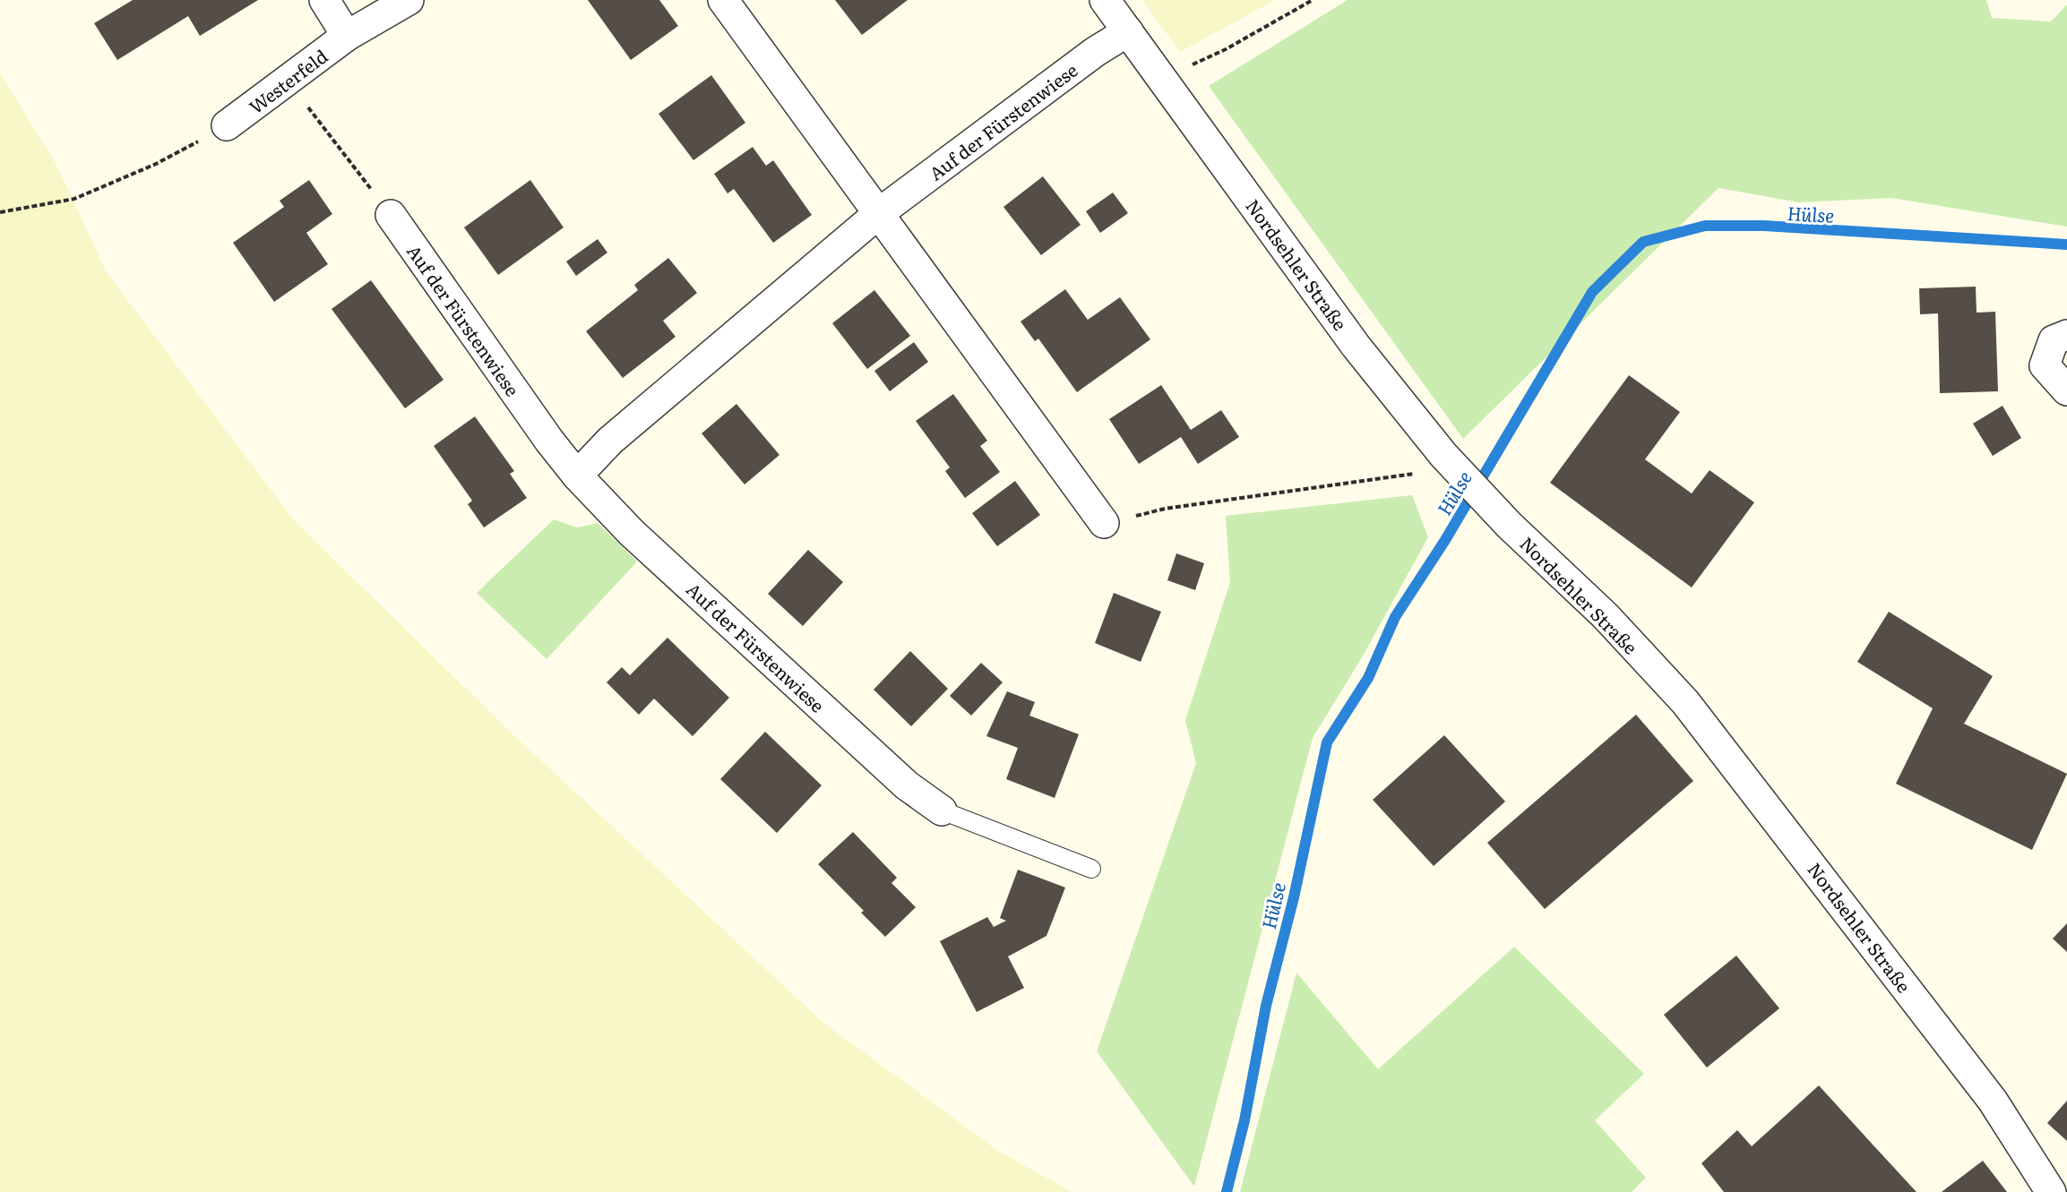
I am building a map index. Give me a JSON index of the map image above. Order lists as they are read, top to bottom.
{
  "streets": {
    "street": ["Westerfeld", "Auf der Fürstenwiese", "Nordsehler Straße"]
  },
  "crossings": [
    ["Auf der Fürstenwiese", "Nordsehler Straße"]
  ],
  "water": ["Hülse"]
}
